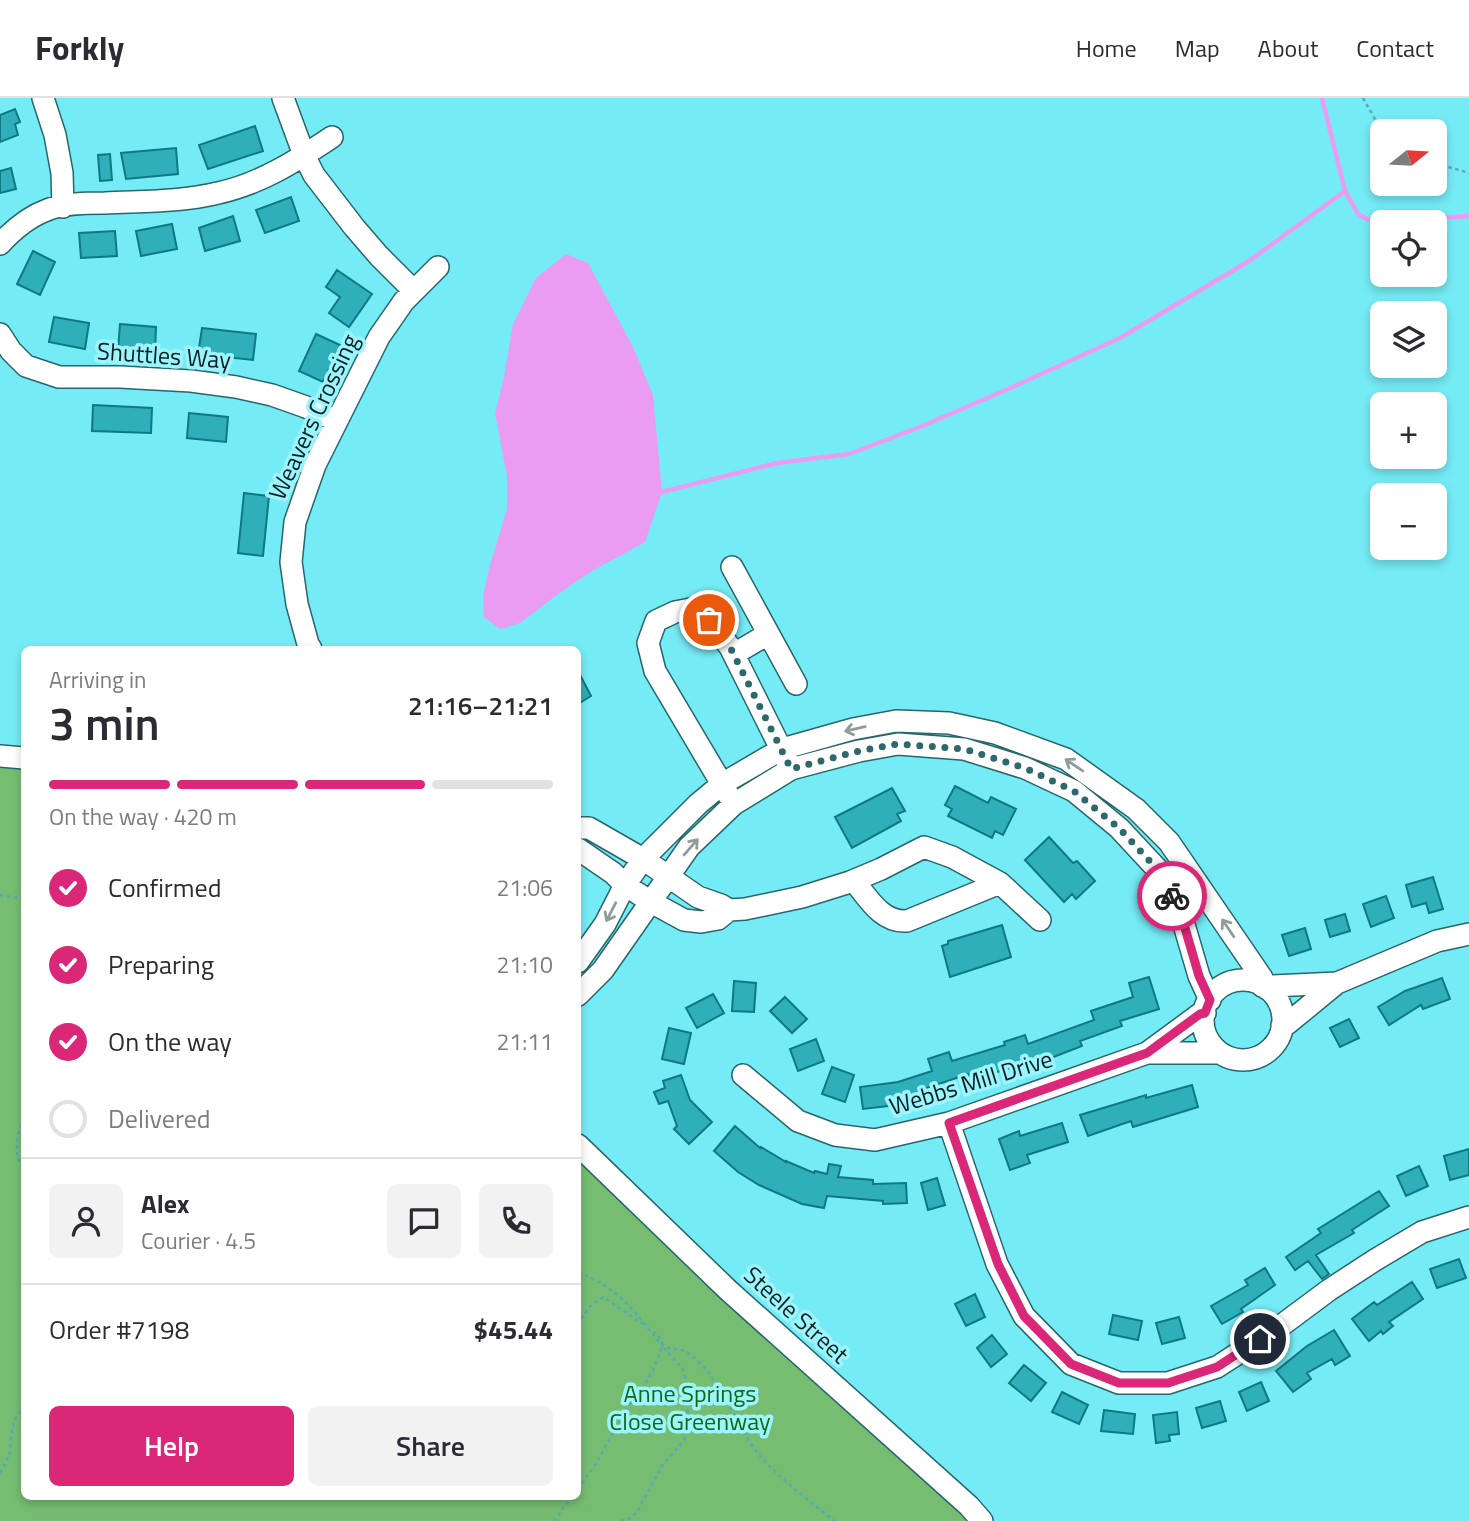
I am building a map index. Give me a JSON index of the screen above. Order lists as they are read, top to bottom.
{
  "streets": {
    "street": [
      "Shuttles Way",
      "Weavers Crossing",
      "Webbs Mill Drive",
      "Steele Street"
    ]
  },
  "crossings": [
    ["Shuttles Way", "Weavers Crossing"]
  ],
  "parks": ["Anne Springs Close Greenway"],
  "north": "right",
  "page": {
    "header": "Forkly",
    "nav": [
      "Home",
      "Map",
      "About",
      "Contact"
    ],
    "map_buttons": ["+", "−"],
    "heading": ["3 min", "Arriving in", "21:16–21:21"],
    "panel": [
      "Alex",
      "Courier · 4.5",
      "Order #7198",
      "$45.44"
    ],
    "bar": "On the way · 420 m",
    "list": [
      ["Confirmed", "21:06"],
      ["Preparing", "21:10"],
      ["On the way", "21:11"],
      "Delivered"
    ],
    "buttons": ["Help", "Share"]
  }
}
